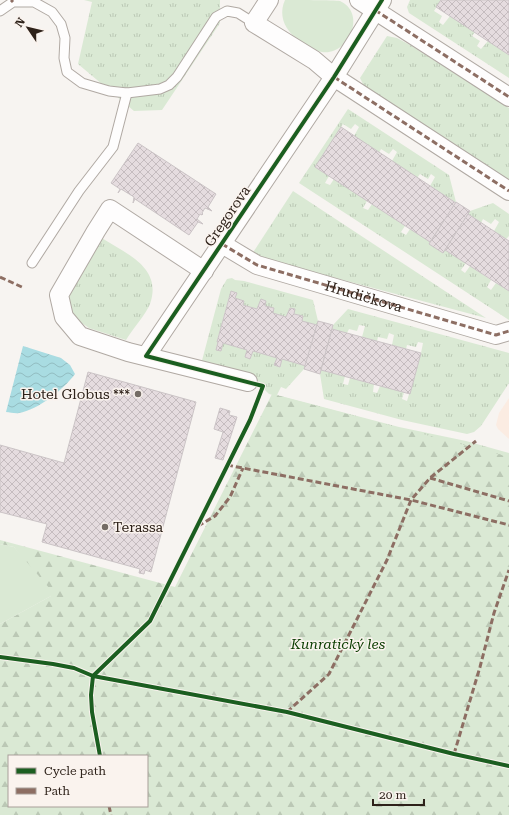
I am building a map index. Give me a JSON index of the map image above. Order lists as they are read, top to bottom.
{
  "streets": {
    "street": ["Gregorova", "Hrudičkova"]
  },
  "crossings": [
    ["Gregorova", "Hrudičkova"]
  ],
  "parks": ["Kunratický les"],
  "places": ["Hotel Globus ***", "Terassa"],
  "legend": ["Cycle path", "Path"],
  "scale_bar": "20 m",
  "north": "top left"
}
